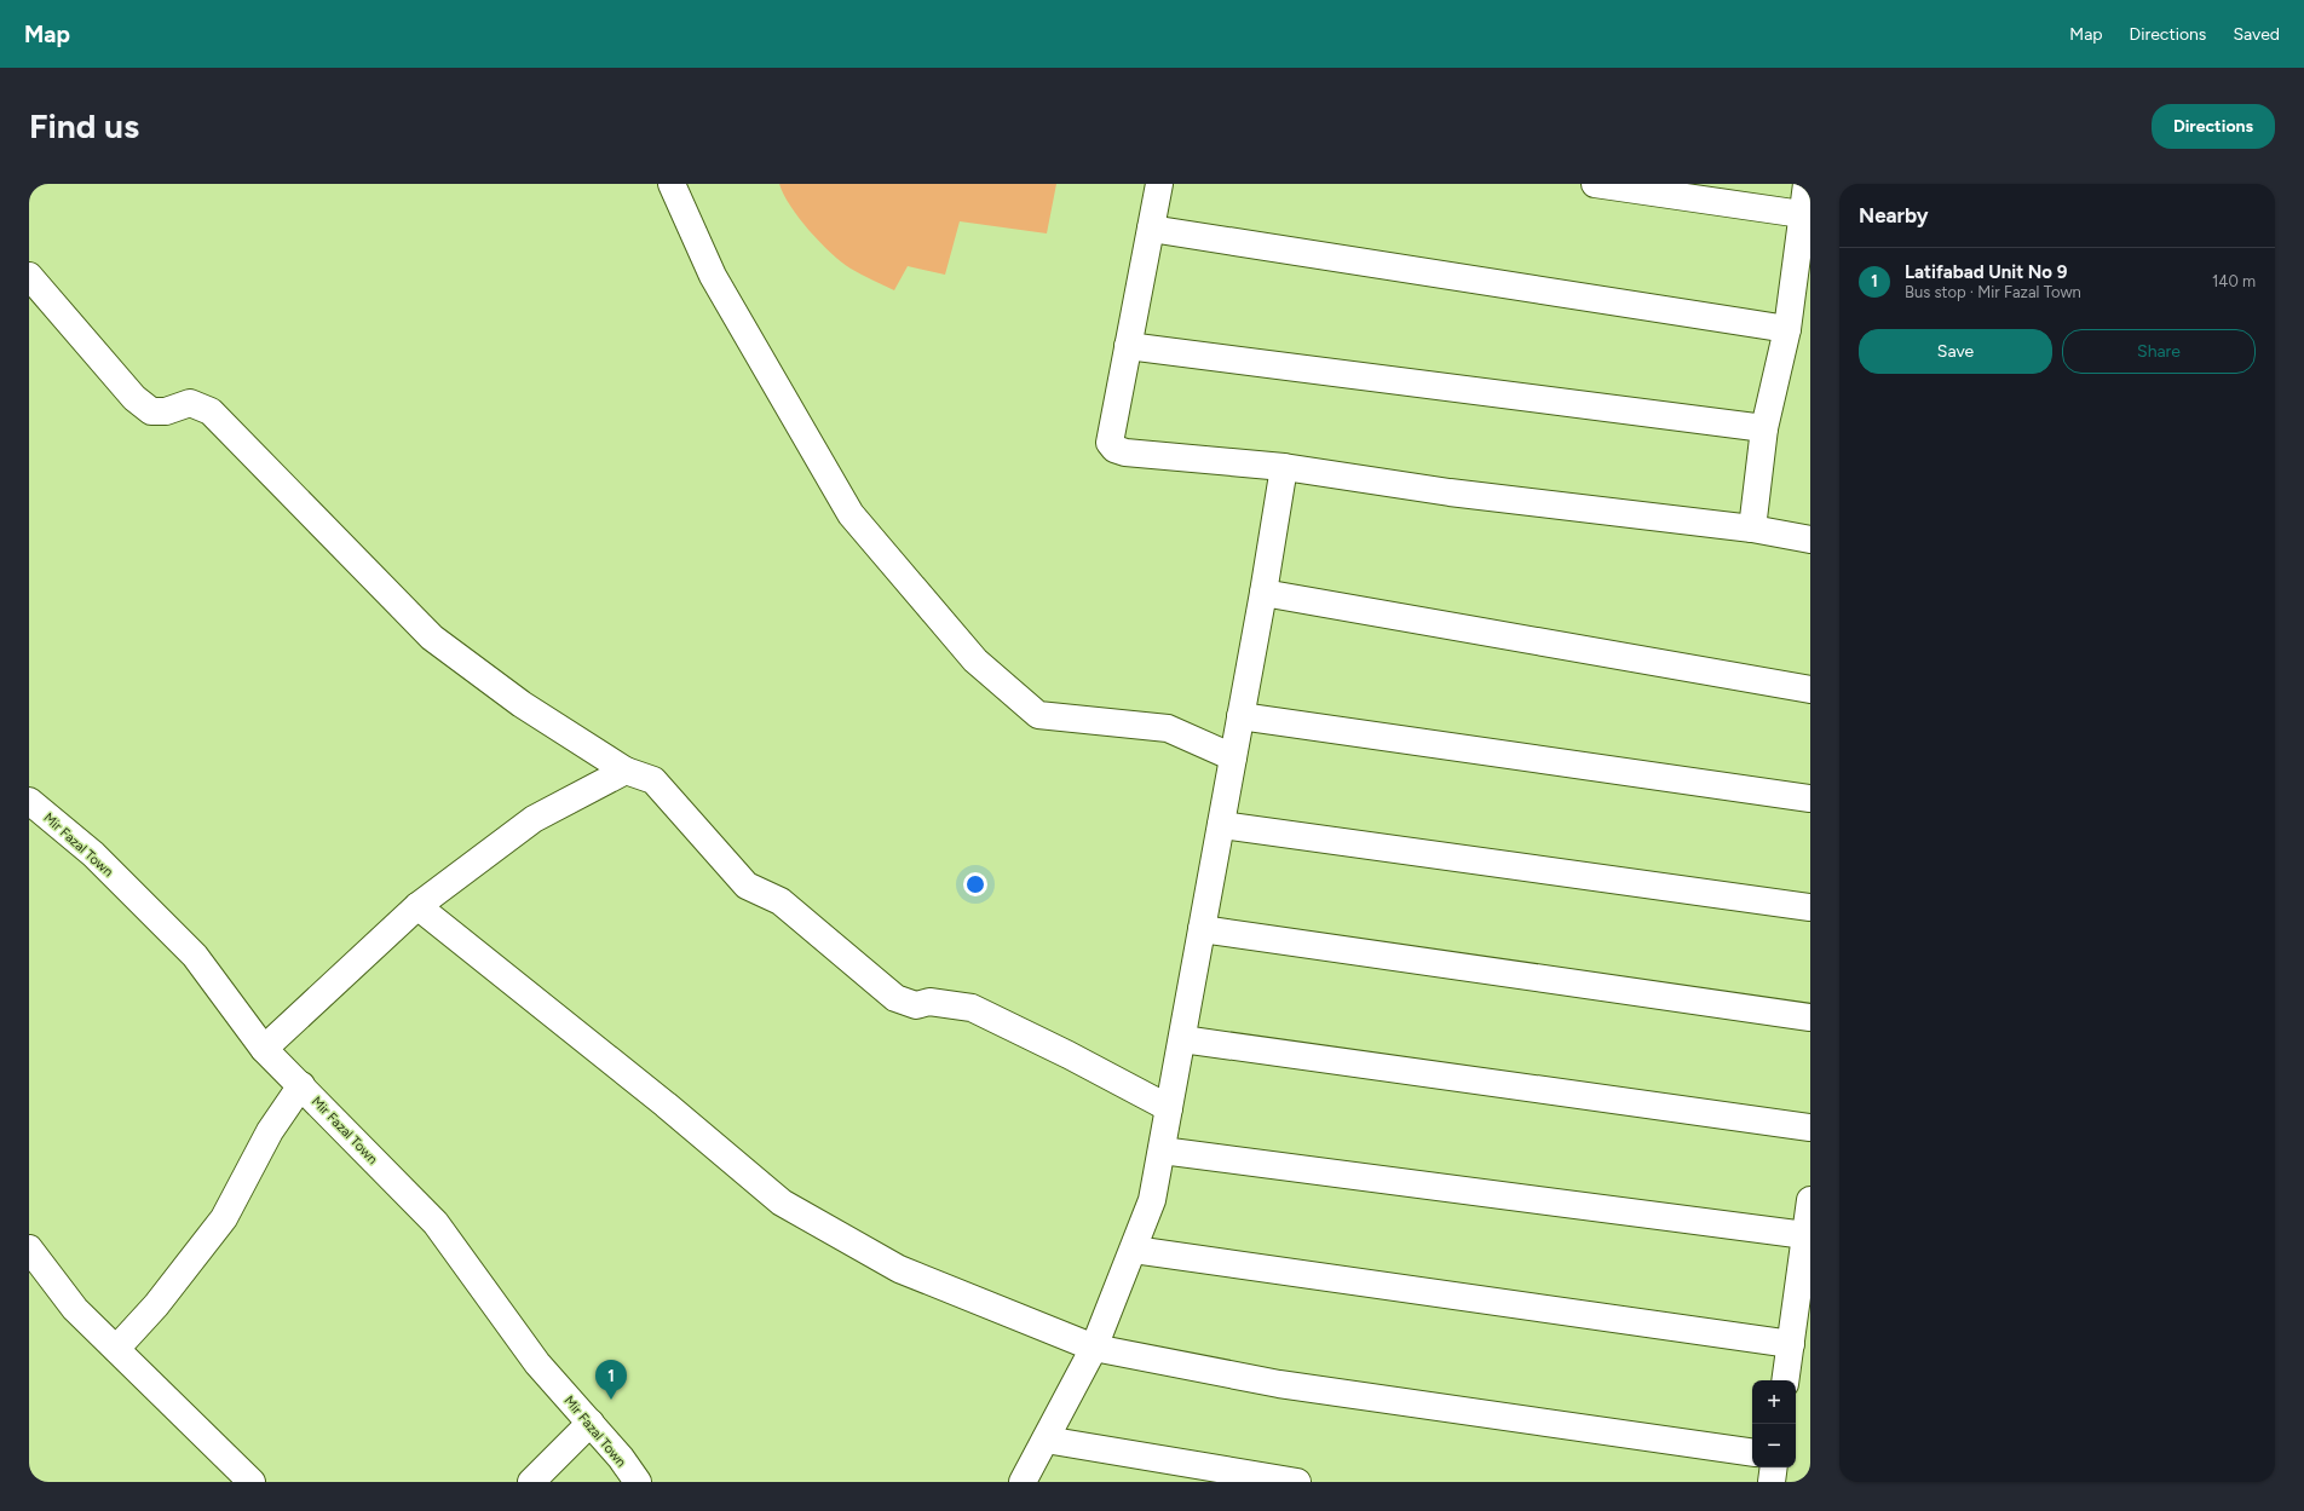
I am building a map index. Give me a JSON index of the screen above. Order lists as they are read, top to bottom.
{
  "streets": {
    "street": ["Mir Fazal Town"]
  },
  "page": {
    "header": "Map",
    "nav": ["Map", "Directions", "Saved"],
    "buttons": [
      "Directions",
      ["Save", "Share"]
    ],
    "title": "Find us",
    "heading": "Nearby",
    "list": [
      {
        "mark": "1",
        "name": "Latifabad Unit No 9",
        "note": "Bus stop · Mir Fazal Town",
        "value": "140 m"
      }
    ],
    "pins": "1",
    "map_buttons": ["+", "−"]
  }
}
